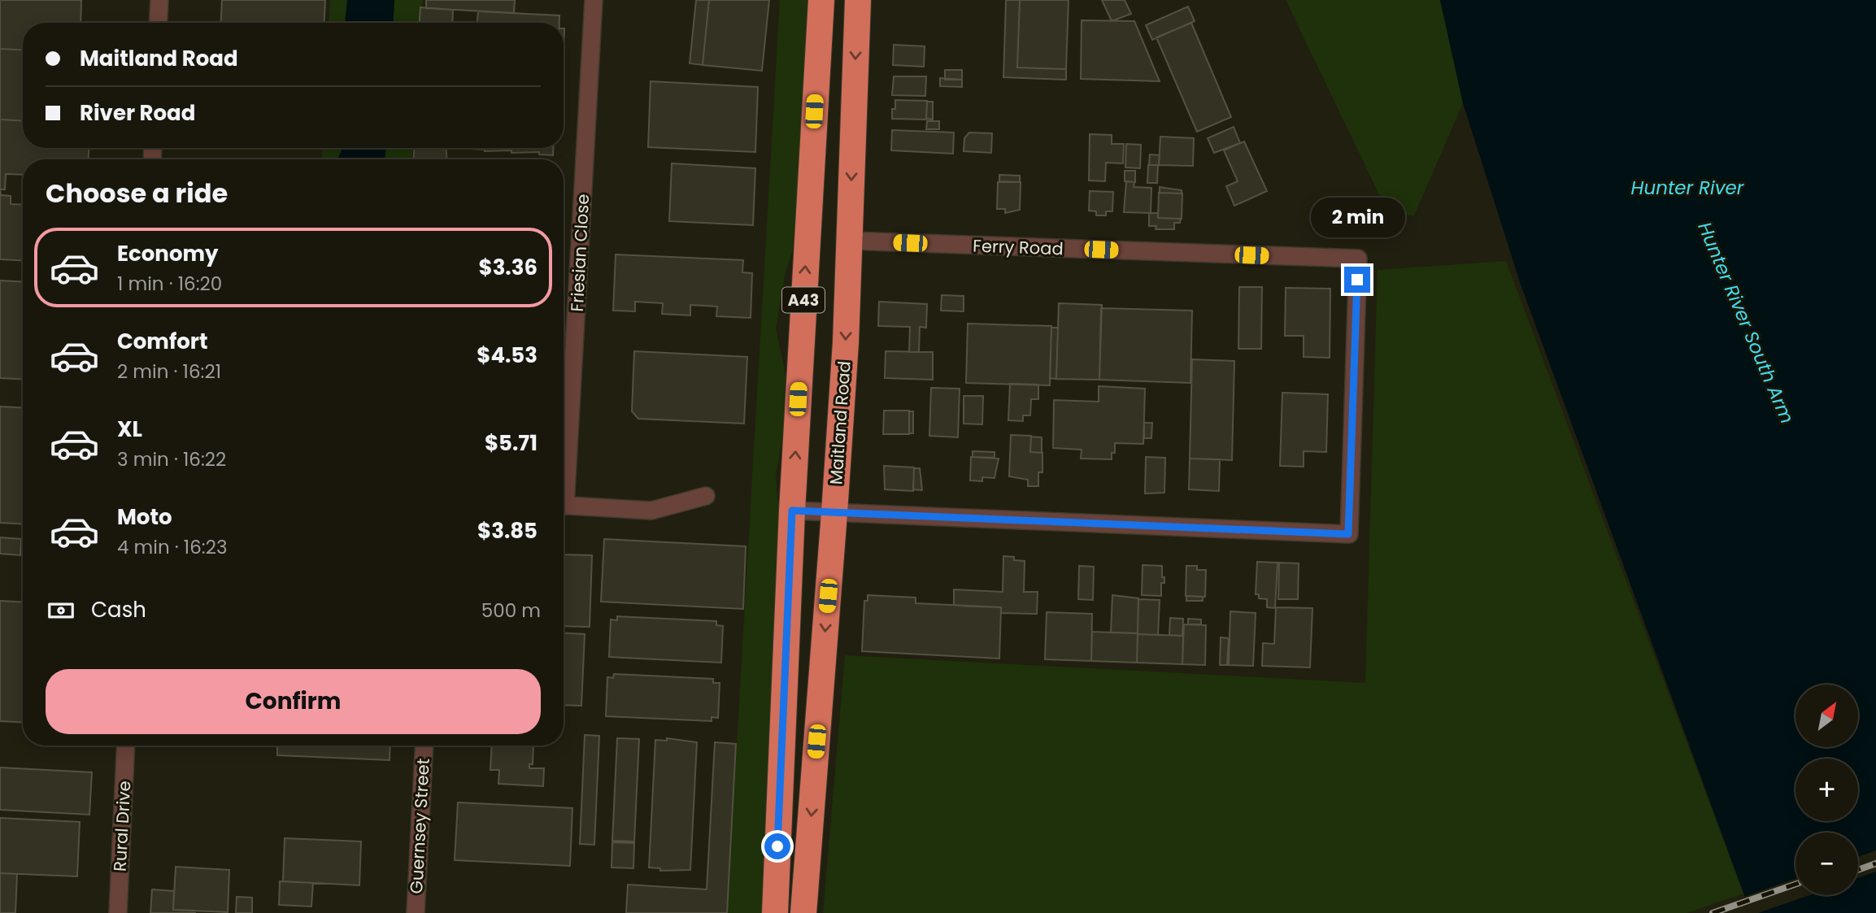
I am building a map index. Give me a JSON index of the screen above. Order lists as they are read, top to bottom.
{
  "streets": {
    "highway": ["A43", "Maitland Road"],
    "street": [
      "Ferry Road",
      "Friesian Close",
      "Rural Drive",
      "Guernsey Street"
    ]
  },
  "crossings": [
    ["Ferry Road", "Maitland Road"]
  ],
  "water": ["Hunter River", "Hunter River South Arm"],
  "north": "top right",
  "page": {
    "banner": ["Maitland Road", "River Road"],
    "heading": "Choose a ride",
    "bubble": "2 min",
    "list": [
      {
        "name": "Economy",
        "note": "1 min · 16:20",
        "value": "$3.36"
      },
      {
        "name": "Comfort",
        "note": "2 min · 16:21",
        "value": "$4.53"
      },
      {
        "name": "XL",
        "note": "3 min · 16:22",
        "value": "$5.71"
      },
      {
        "name": "Moto",
        "note": "4 min · 16:23",
        "value": "$3.85"
      }
    ],
    "pay": ["Cash", "500 m"],
    "buttons": "Confirm",
    "map_buttons": ["+", "−"]
  }
}
